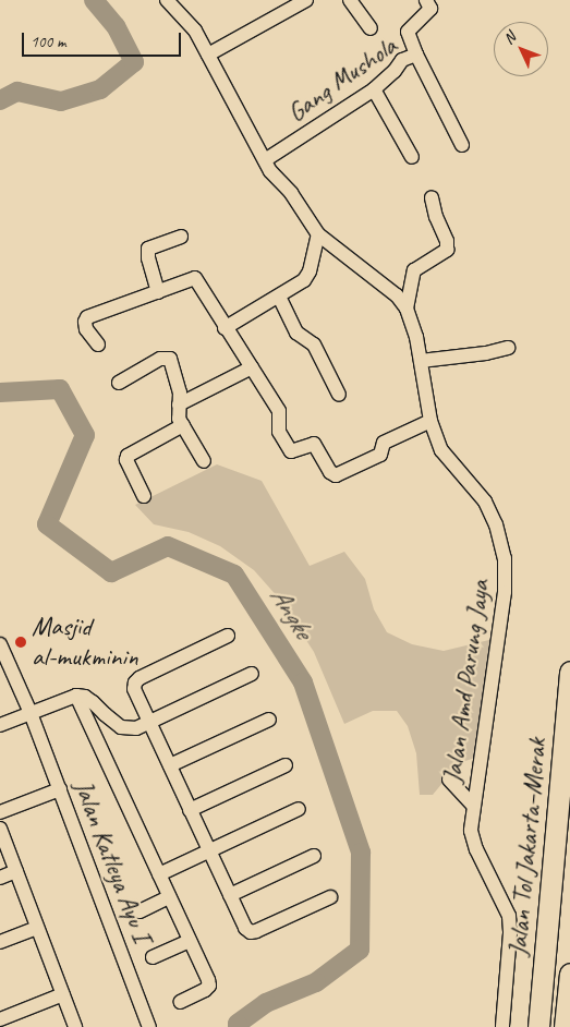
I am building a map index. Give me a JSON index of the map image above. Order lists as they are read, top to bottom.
{
  "streets": {
    "highway": ["Jalan Tol Jakarta–Merak"],
    "street": ["Gang Mushola", "Jalan Amd Parung Jaya", "Jalan Katleya Ayu I"]
  },
  "crossings": [
    ["Gang Mushola", "Jalan Amd Parung Jaya"]
  ],
  "water": ["Angke"],
  "places": ["Masjid al-mukminin"],
  "scale_bar": "100 m",
  "north": "top left"
}
